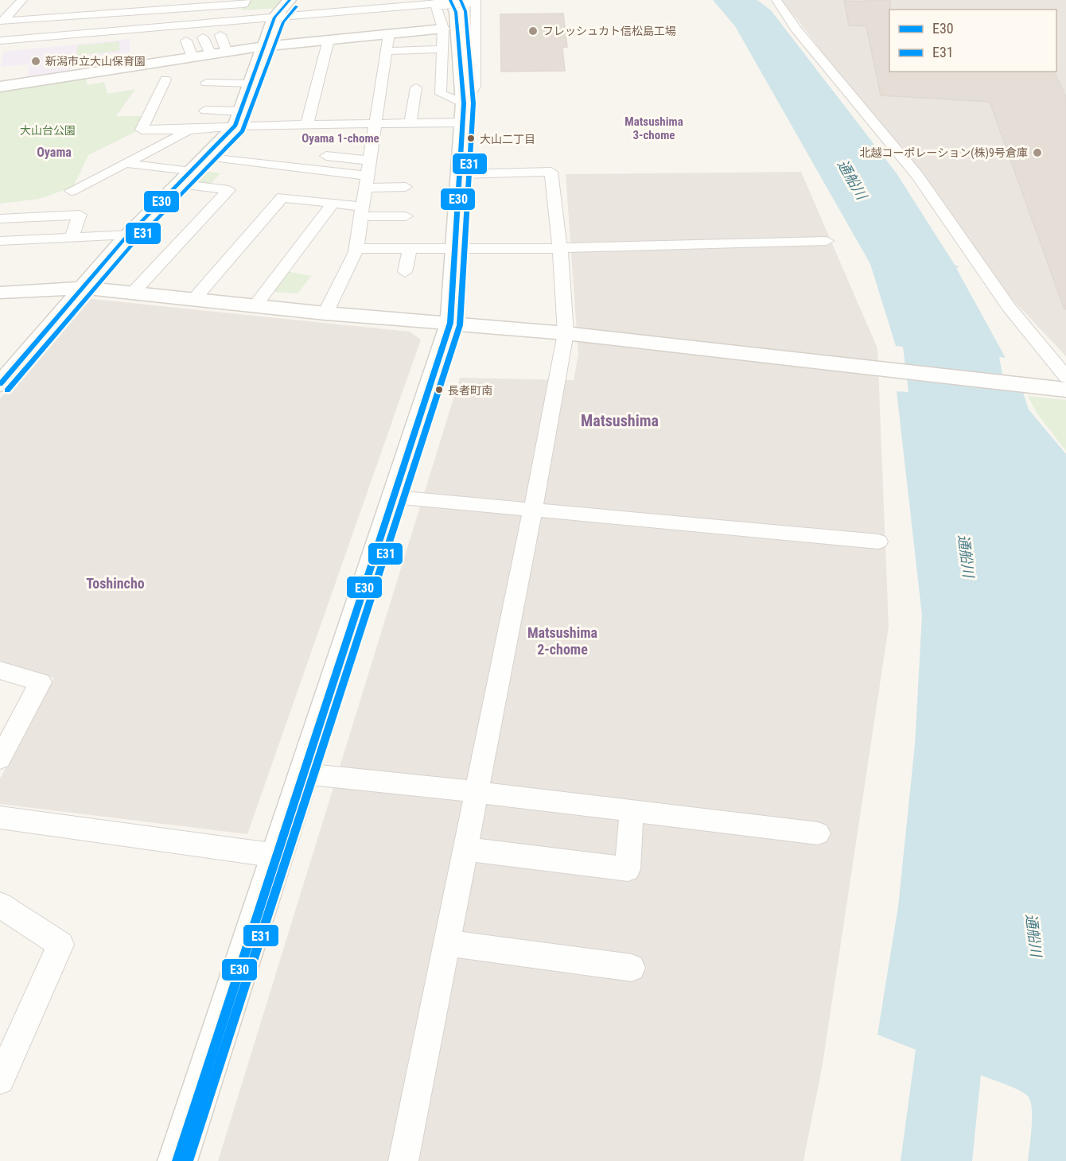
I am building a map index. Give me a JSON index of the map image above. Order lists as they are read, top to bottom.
{
  "districts": [
    "Matsushima 3-chome",
    "Oyama 1-chome",
    "Oyama",
    "Matsushima",
    "Toshincho",
    "Matsushima 2-chome"
  ],
  "water": ["通船川"],
  "parks": ["大山台公園"],
  "places": [
    "フレッシュカト信松島工場",
    "新潟市立大山保育園",
    "大山二丁目",
    "北越コーポレーション(株)9号倉庫",
    "長者町南"
  ],
  "lines": ["transit line E30", "transit line E31"],
  "legend": ["E30", "E31"]
}
